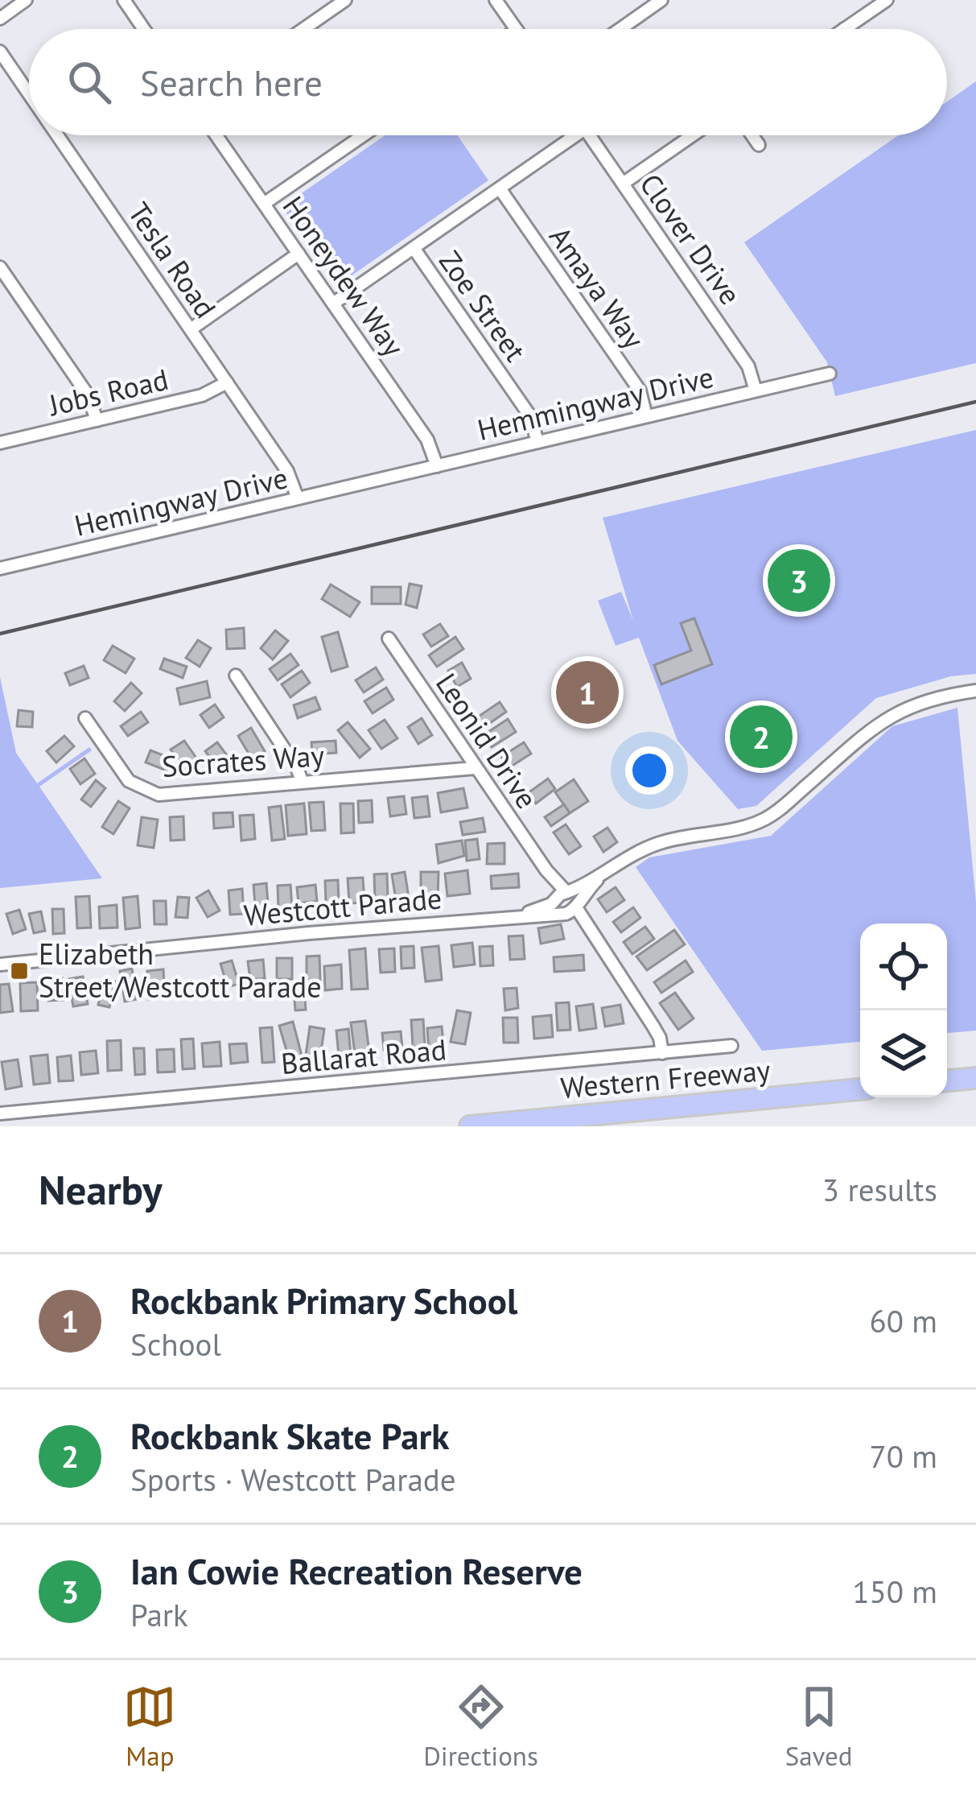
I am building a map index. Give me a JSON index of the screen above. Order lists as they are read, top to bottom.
{
  "streets": {
    "highway": ["Western Freeway"],
    "street": [
      "Clover Drive",
      "Tesla Road",
      "Honeydew Way",
      "Amaya Way",
      "Zoe Street",
      "Jobs Road",
      "Hemmingway Drive",
      "Hemingway Drive",
      "Leonid Drive",
      "Socrates Way",
      "Westcott Parade",
      "Ballarat Road"
    ]
  },
  "crossings": [
    ["Clover Drive", "Hemmingway Drive"],
    ["Tesla Road", "Jobs Road"],
    ["Tesla Road", "Hemingway Drive"],
    ["Honeydew Way", "Hemmingway Drive"],
    ["Amaya Way", "Hemmingway Drive"],
    ["Zoe Street", "Hemmingway Drive"],
    ["Hemmingway Drive", "Hemingway Drive"],
    ["Leonid Drive", "Socrates Way"],
    ["Leonid Drive", "Westcott Parade"],
    ["Leonid Drive", "Ballarat Road"]
  ],
  "places": {
    "transit": ["Elizabeth Street/Westcott Parade"]
  },
  "page": {
    "search": "Search here",
    "pins": ["3", "1", "2"],
    "heading": ["Nearby", "3 results"],
    "list": [
      {
        "mark": "1",
        "name": "Rockbank Primary School",
        "note": "School",
        "value": "60 m"
      },
      {
        "mark": "2",
        "name": "Rockbank Skate Park",
        "note": "Sports · Westcott Parade",
        "value": "70 m"
      },
      {
        "mark": "3",
        "name": "Ian Cowie Recreation Reserve",
        "note": "Park",
        "value": "150 m"
      }
    ],
    "nav": ["Map", "Directions", "Saved"]
  }
}
